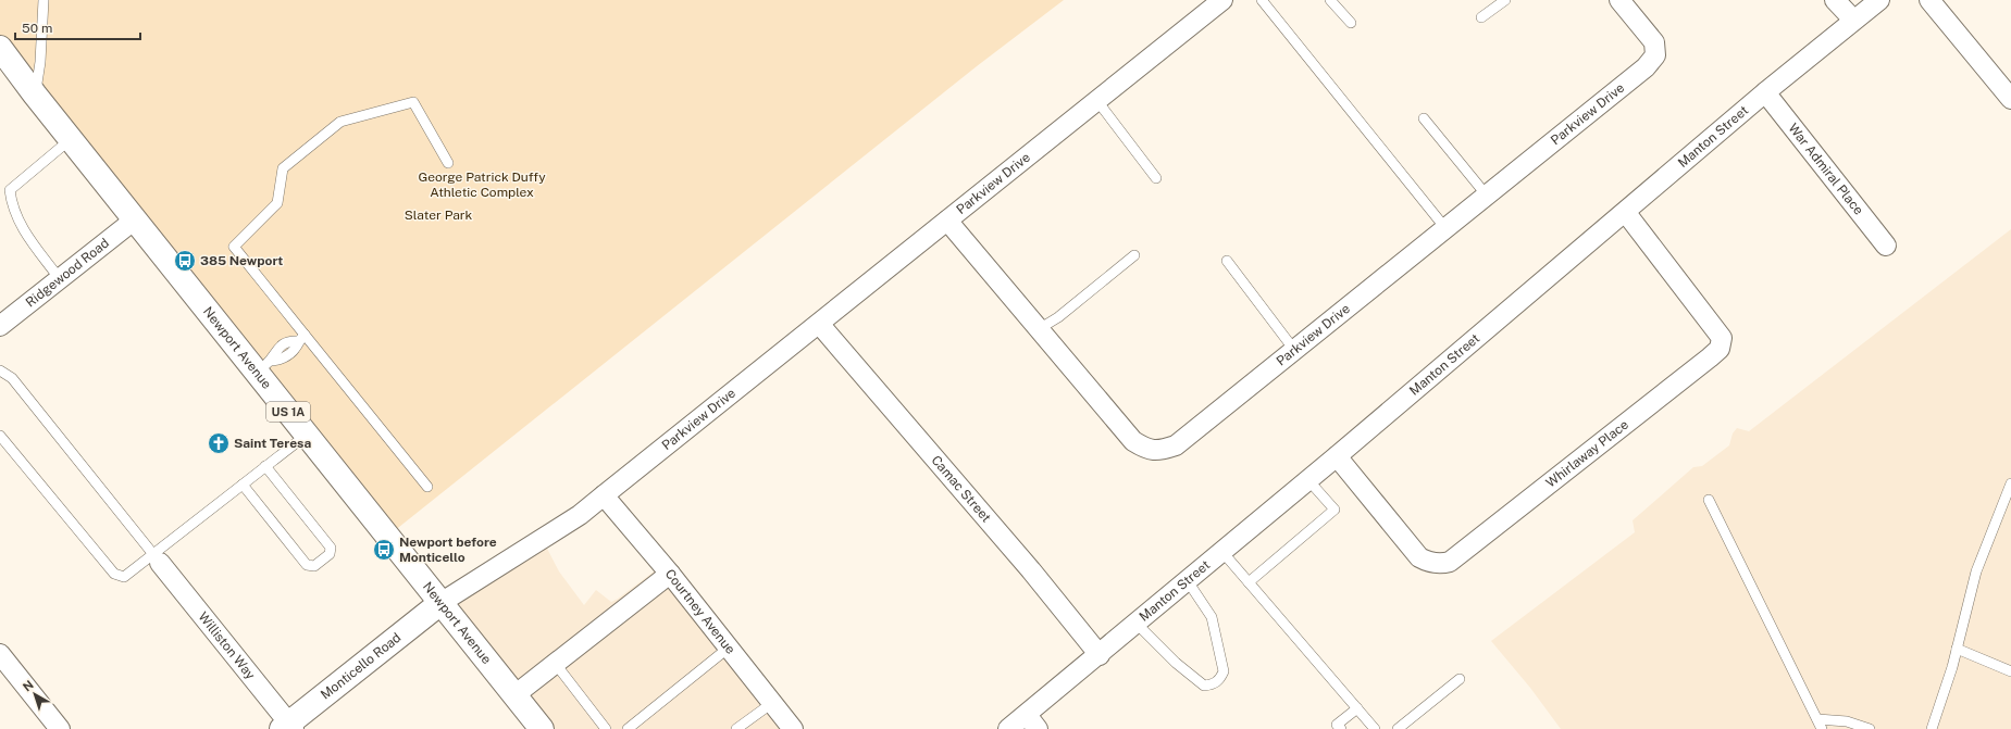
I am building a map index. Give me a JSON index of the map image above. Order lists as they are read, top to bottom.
{
  "streets": {
    "main road": ["Newport Avenue", "US 1A", "Monticello Road"],
    "street": [
      "Parkview Drive",
      "Manton Street",
      "War Admiral Place",
      "Ridgewood Road",
      "Whirlaway Place",
      "Camac Street",
      "Courtney Avenue",
      "Williston Way"
    ]
  },
  "crossings": [
    ["Parkview Drive", "Newport Avenue"],
    ["Parkview Drive", "Camac Street"],
    ["Parkview Drive", "Courtney Avenue"],
    ["Parkview Drive", "Monticello Road"],
    ["Manton Street", "War Admiral Place"],
    ["Manton Street", "Whirlaway Place"],
    ["Manton Street", "Camac Street"],
    ["Ridgewood Road", "Newport Avenue"],
    ["Newport Avenue", "Monticello Road"],
    ["Williston Way", "Monticello Road"]
  ],
  "parks": ["George Patrick Duffy Athletic Complex", "Slater Park"],
  "places": {
    "bus stop": ["385 Newport", "Newport before Monticello"],
    "church": ["Saint Teresa"]
  },
  "scale_bar": "50 m",
  "north": "top left"
}
